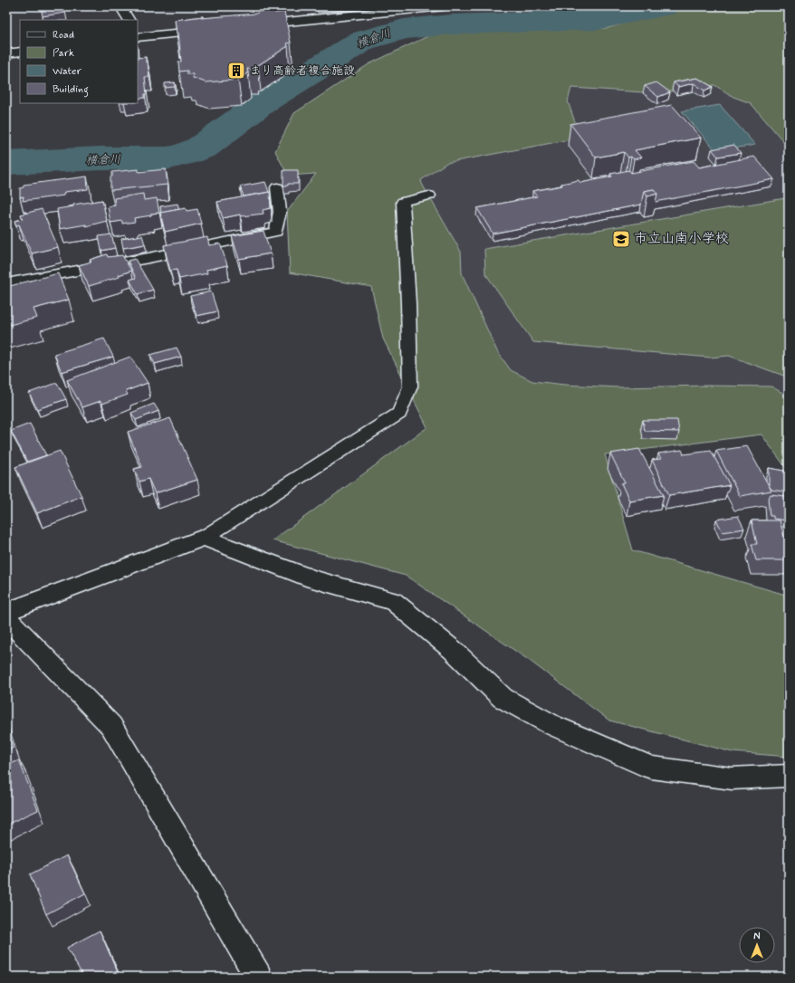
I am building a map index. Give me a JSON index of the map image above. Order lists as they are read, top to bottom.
{
  "water": ["横倉川"],
  "places": {
    "building": ["まり高齢者複合施設"],
    "school or university": ["市立山南小学校"]
  },
  "legend": [
    "Road",
    "Park",
    "Water",
    "Building"
  ],
  "north": "top"
}
